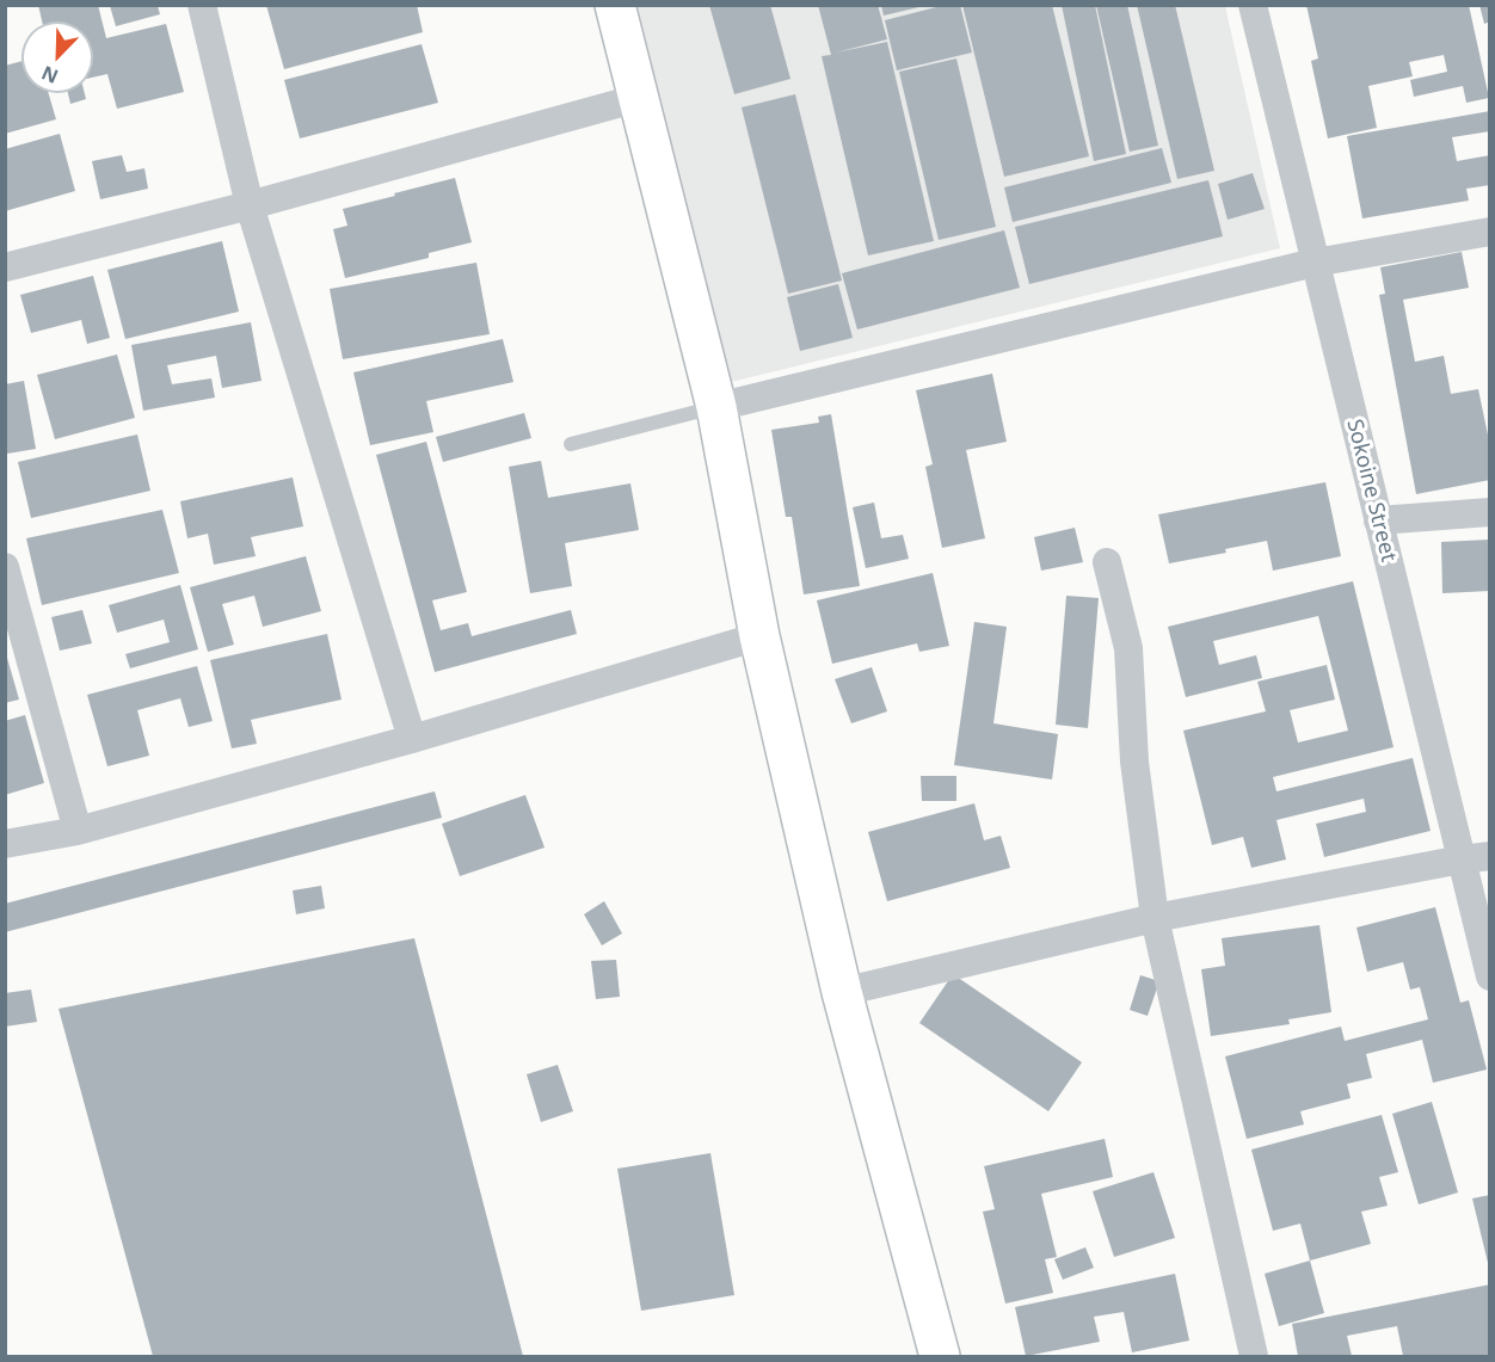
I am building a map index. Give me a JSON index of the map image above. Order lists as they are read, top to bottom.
{
  "streets": {
    "street": ["Sokoine Street"]
  },
  "north": "bottom left"
}
